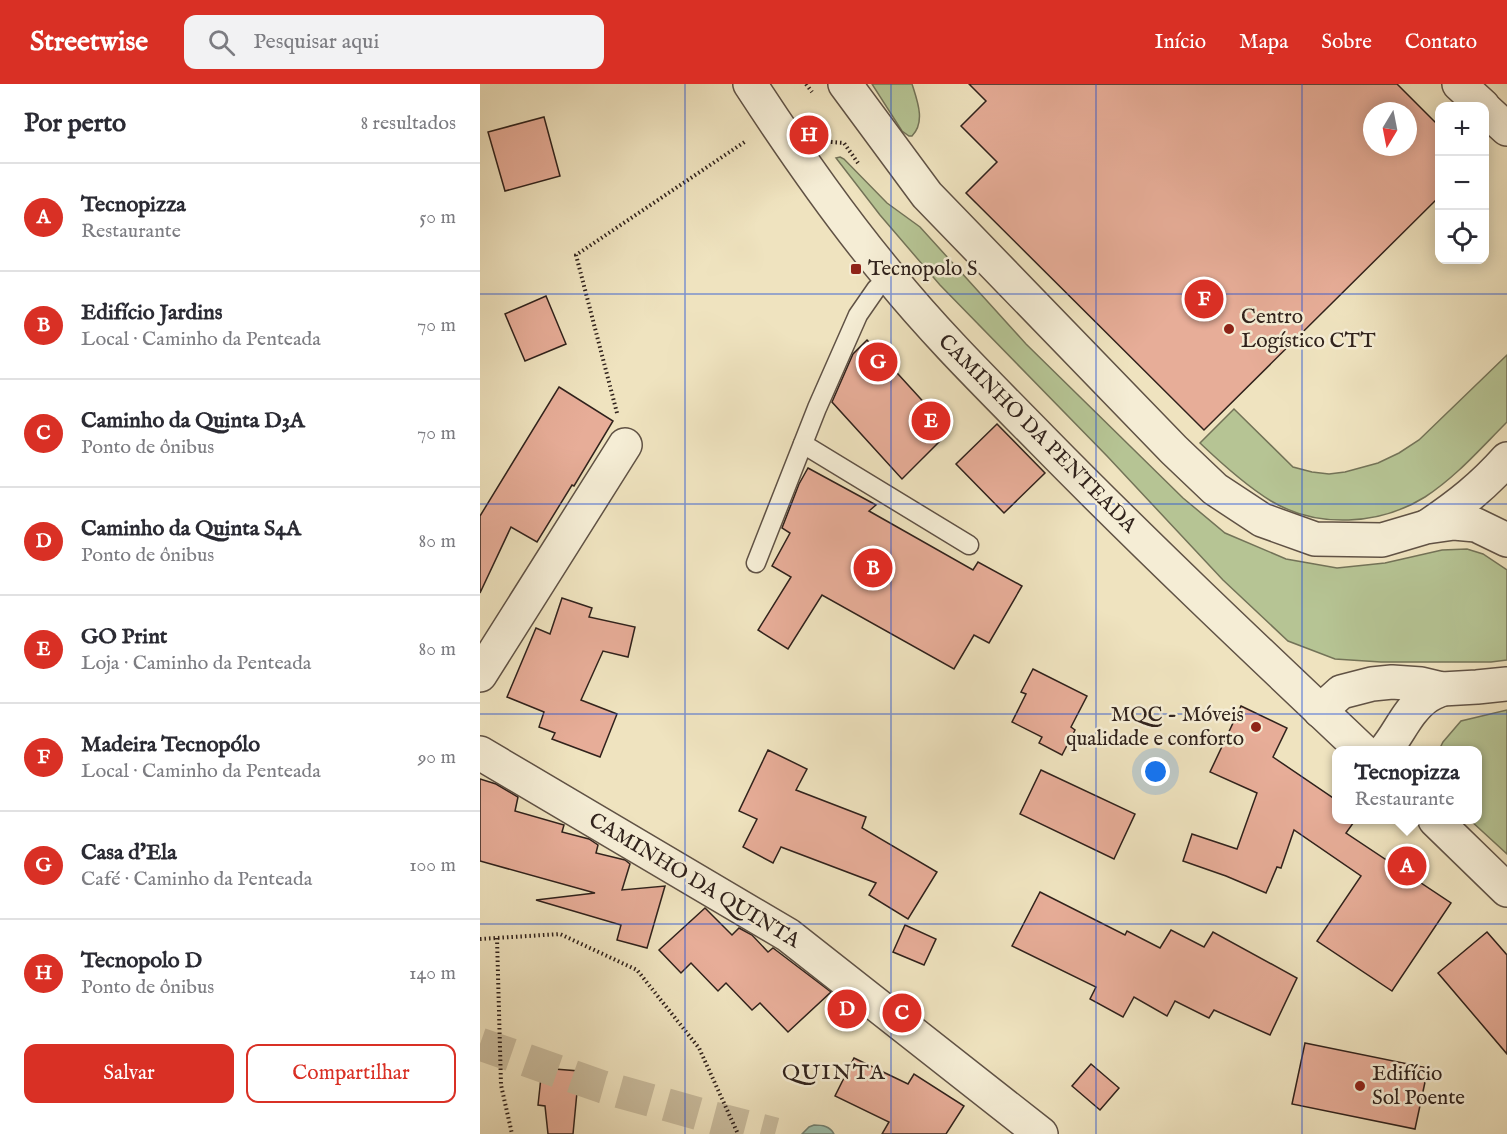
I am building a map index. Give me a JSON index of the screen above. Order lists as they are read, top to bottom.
{
  "streets": {
    "street": ["CAMINHO DA PENTEADA", "CAMINHO DA QUINTA"]
  },
  "districts": ["QUINTA"],
  "places": {
    "transit": ["Tecnopolo S"],
    "other": ["Centro Logístico CTT", "MQC - Móveis qualidade e conforto", "Edifício Sol Poente"]
  },
  "north": "bottom",
  "page": {
    "header": "Streetwise",
    "search": "Pesquisar aqui",
    "nav": [
      "Início",
      "Mapa",
      "Sobre",
      "Contato"
    ],
    "heading": ["Por perto", "8 resultados"],
    "map_buttons": ["+", "−"],
    "pins": [
      "H",
      "F",
      "G",
      "E",
      "B",
      "A",
      "D",
      "C"
    ],
    "list": [
      {
        "mark": "A",
        "name": "Tecnopizza",
        "note": "Restaurante",
        "value": "50 m"
      },
      {
        "mark": "B",
        "name": "Edifício Jardins",
        "note": "Local · Caminho da Penteada",
        "value": "70 m"
      },
      {
        "mark": "C",
        "name": "Caminho da Quinta D3A",
        "note": "Ponto de ônibus",
        "value": "70 m"
      },
      {
        "mark": "D",
        "name": "Caminho da Quinta S4A",
        "note": "Ponto de ônibus",
        "value": "80 m"
      },
      {
        "mark": "E",
        "name": "GO Print",
        "note": "Loja · Caminho da Penteada",
        "value": "80 m"
      },
      {
        "mark": "F",
        "name": "Madeira Tecnopólo",
        "note": "Local · Caminho da Penteada",
        "value": "90 m"
      },
      {
        "mark": "G",
        "name": "Casa d'Ela",
        "note": "Café · Caminho da Penteada",
        "value": "100 m"
      },
      {
        "mark": "H",
        "name": "Tecnopolo D",
        "note": "Ponto de ônibus",
        "value": "140 m"
      }
    ],
    "popup": ["Tecnopizza", "Restaurante"],
    "buttons": ["Salvar", "Compartilhar"]
  }
}
